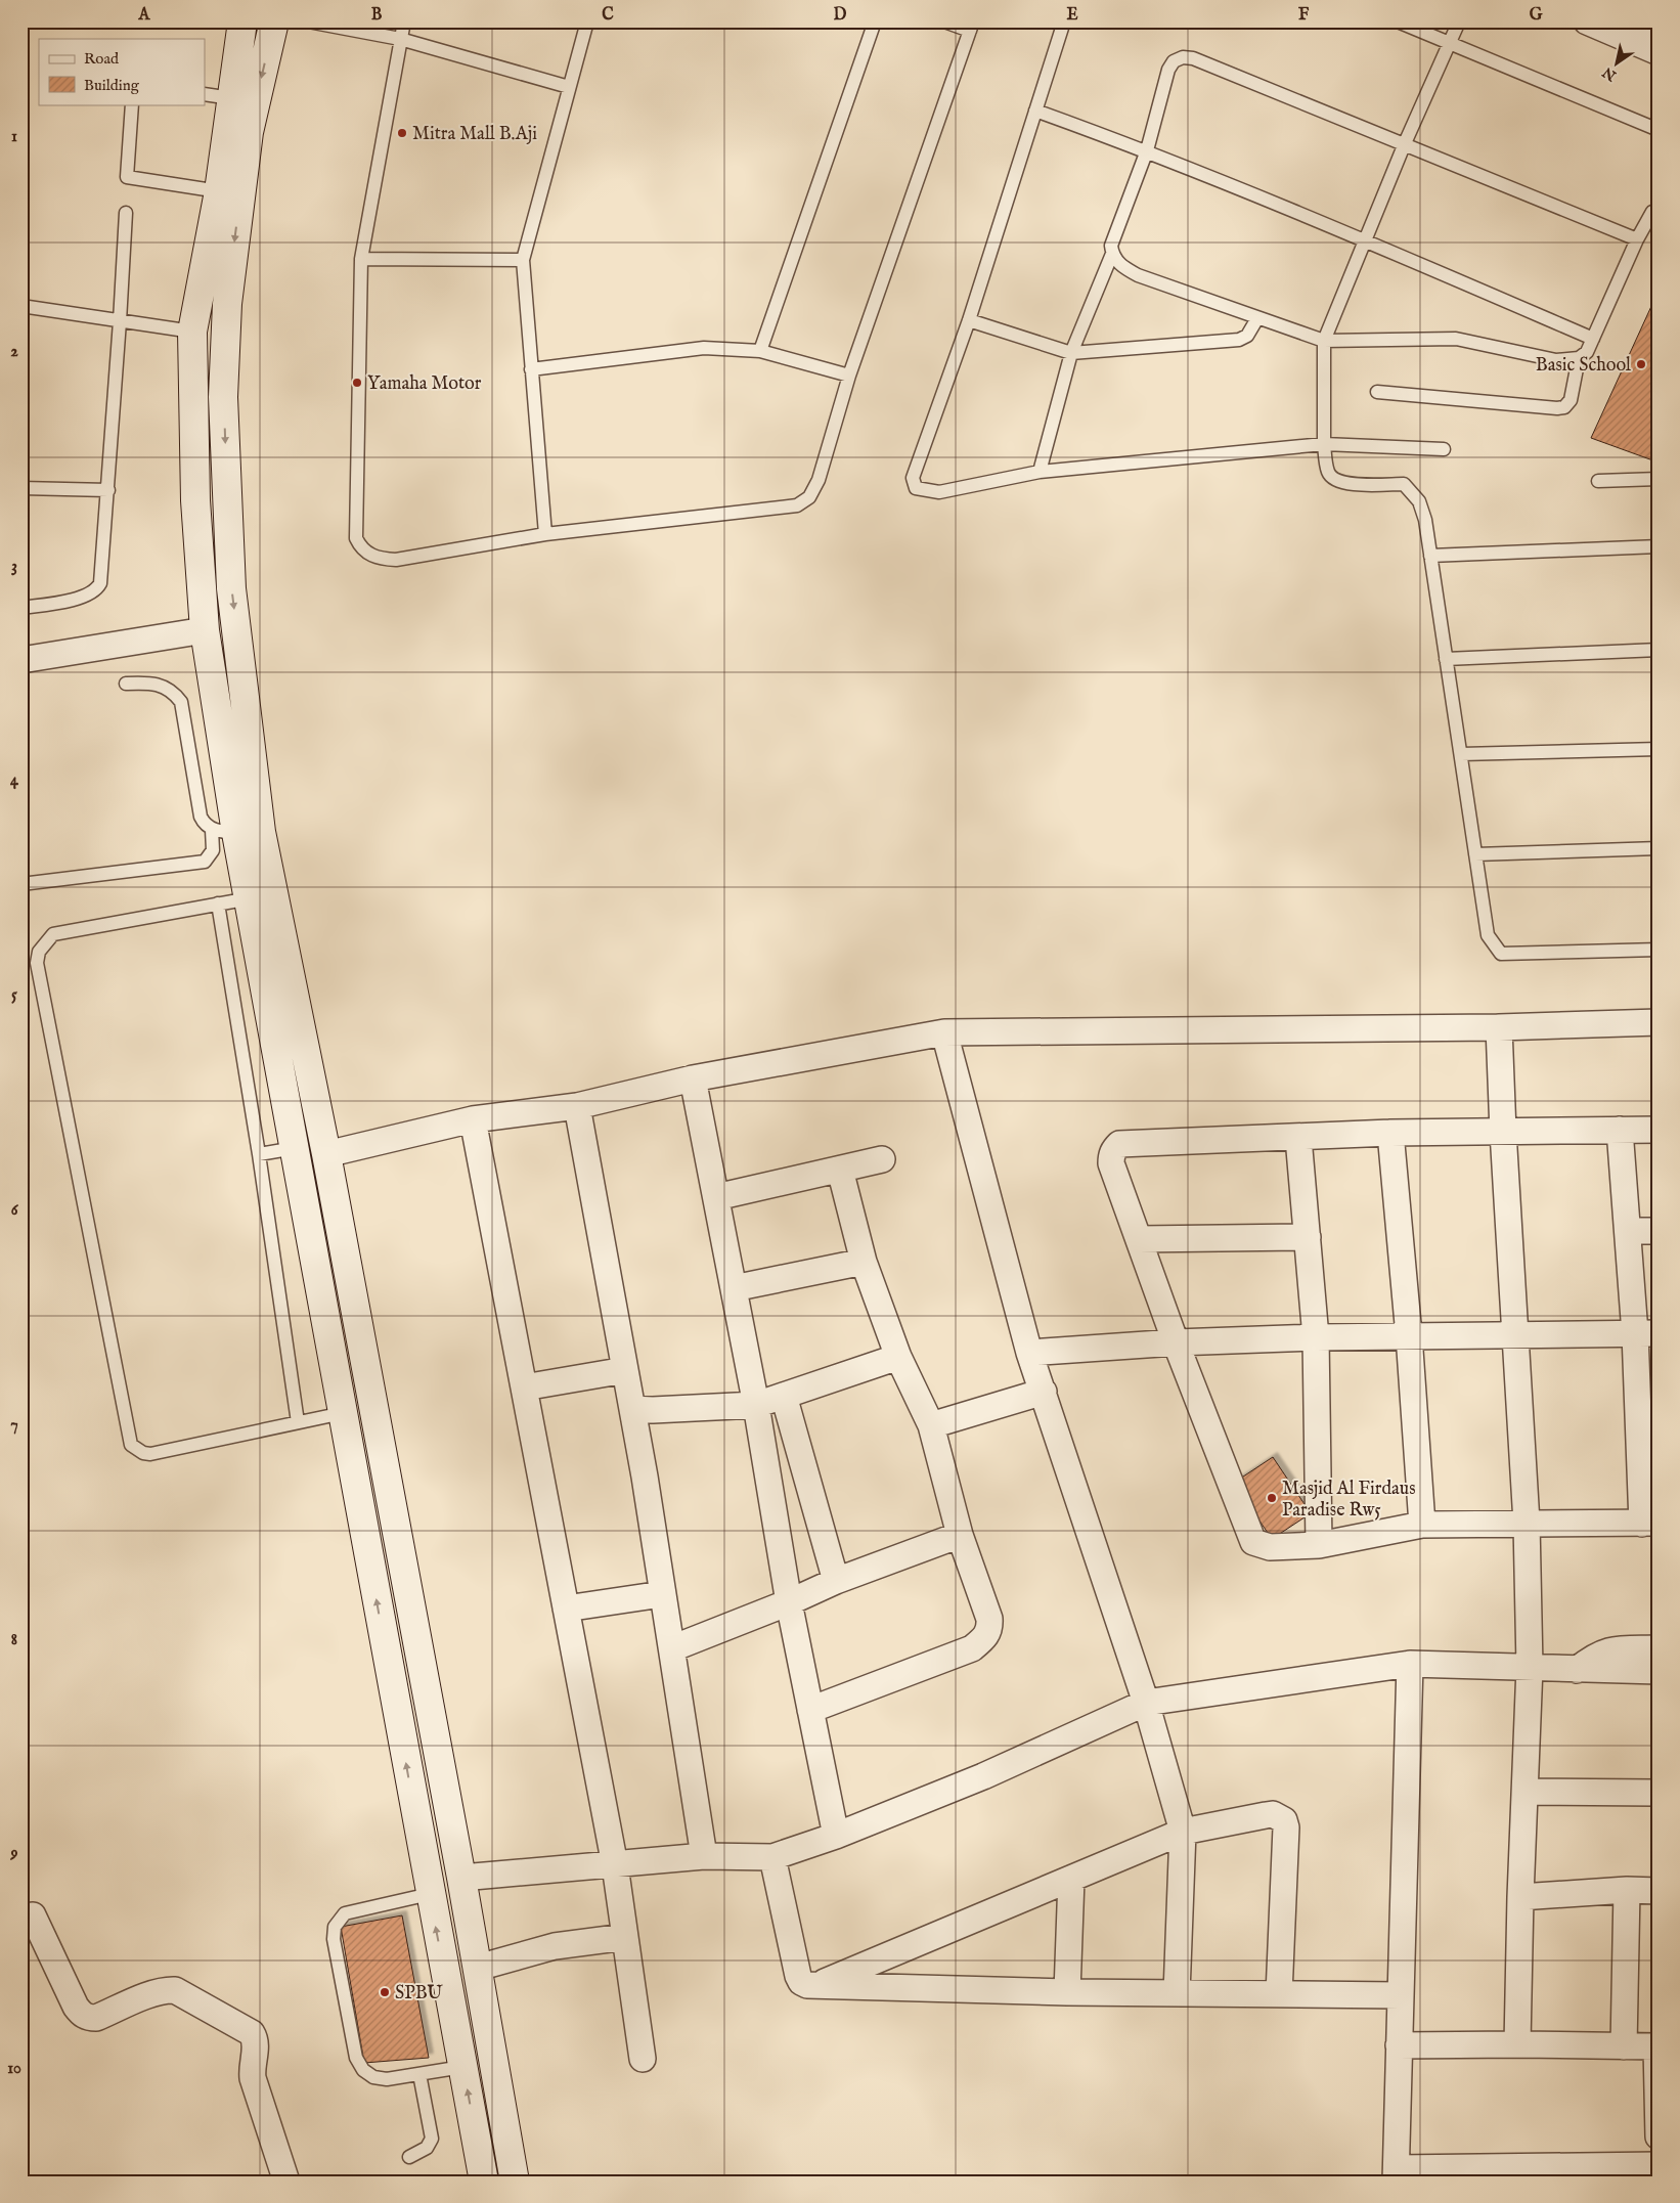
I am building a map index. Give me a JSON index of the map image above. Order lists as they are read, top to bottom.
{
  "places": [
    "Mitra Mall B.Aji",
    "Basic School",
    "Yamaha Motor",
    "Masjid Al Firdaus Paradise Rw5",
    "SPBU"
  ],
  "legend": ["Road", "Building"],
  "north": "bottom left",
  "grid": {
    "columns": [
      "A",
      "B",
      "C",
      "D",
      "E",
      "F",
      "G"
    ],
    "rows": [
      "1",
      "2",
      "3",
      "4",
      "5",
      "6",
      "7",
      "8",
      "9",
      "10"
    ]
  }
}
